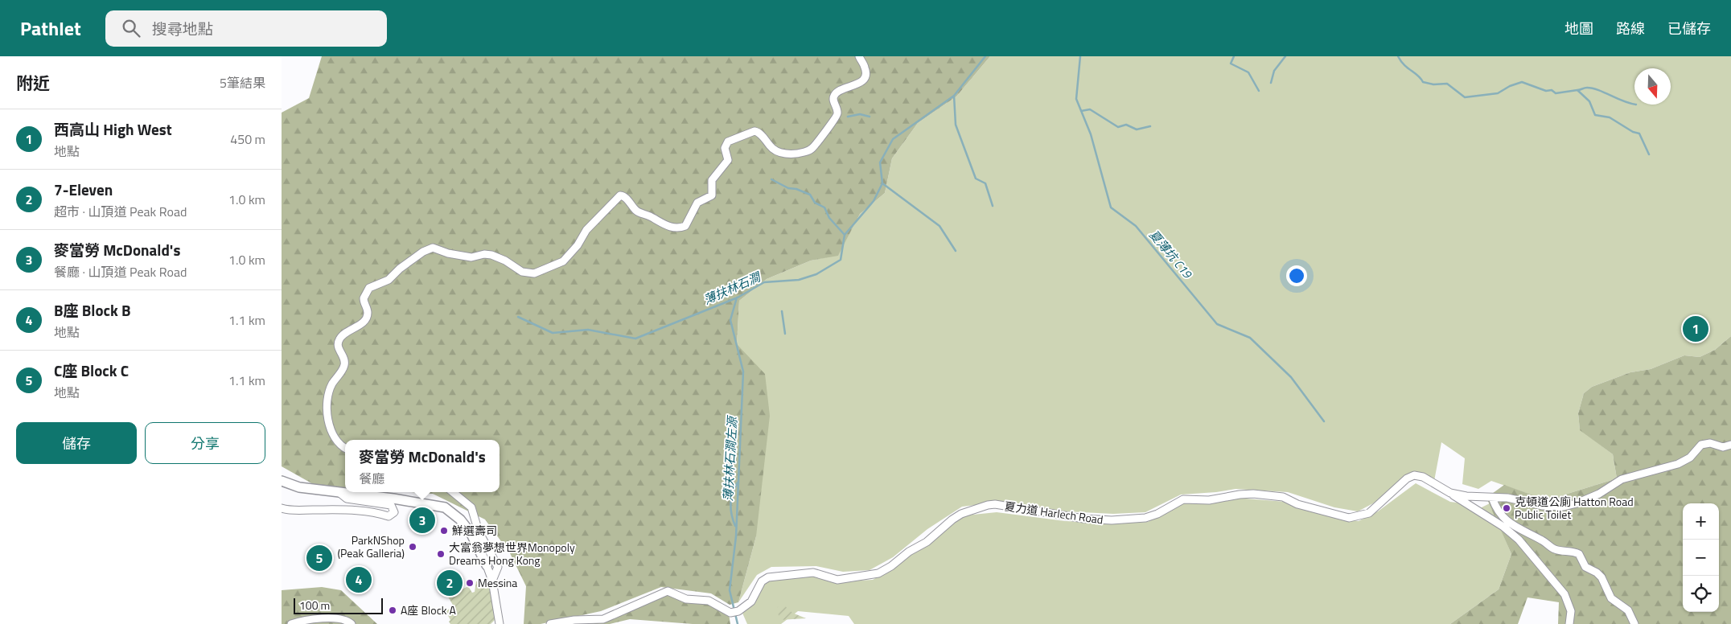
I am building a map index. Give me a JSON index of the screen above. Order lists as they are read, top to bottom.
{
  "streets": {
    "street": ["夏力道 Harlech Road"]
  },
  "water": ["夏薄坑 C19", "薄扶林石澗", "薄扶林石澗左源"],
  "places": [
    "克頓道公廁 Hatton Road Public Toilet",
    "鮮選壽司",
    "ParkNShop (Peak Galleria)",
    "大富翁夢想世界Monopoly Dreams Hong Kong",
    "Messina",
    "A座 Block A"
  ],
  "scale_bar": "100 m",
  "north": "bottom",
  "page": {
    "header": "Pathlet",
    "search": "搜尋地點",
    "nav": ["地圖", "路線", "已儲存"],
    "heading": ["附近", "5筆結果"],
    "list": [
      {
        "mark": "1",
        "name": "西高山 High West",
        "note": "地點",
        "value": "450 m"
      },
      {
        "mark": "2",
        "name": "7-Eleven",
        "note": "超市 · 山頂道 Peak Road",
        "value": "1.0 km"
      },
      {
        "mark": "3",
        "name": "麥當勞 McDonald's",
        "note": "餐廳 · 山頂道 Peak Road",
        "value": "1.0 km"
      },
      {
        "mark": "4",
        "name": "B座 Block B",
        "note": "地點",
        "value": "1.1 km"
      },
      {
        "mark": "5",
        "name": "C座 Block C",
        "note": "地點",
        "value": "1.1 km"
      }
    ],
    "pins": [
      "1",
      "3",
      "5",
      "4",
      "2"
    ],
    "buttons": ["儲存", "分享"],
    "popup": ["麥當勞 McDonald's", "餐廳"],
    "map_buttons": ["+", "−"],
    "scale": "100 m"
  }
}
